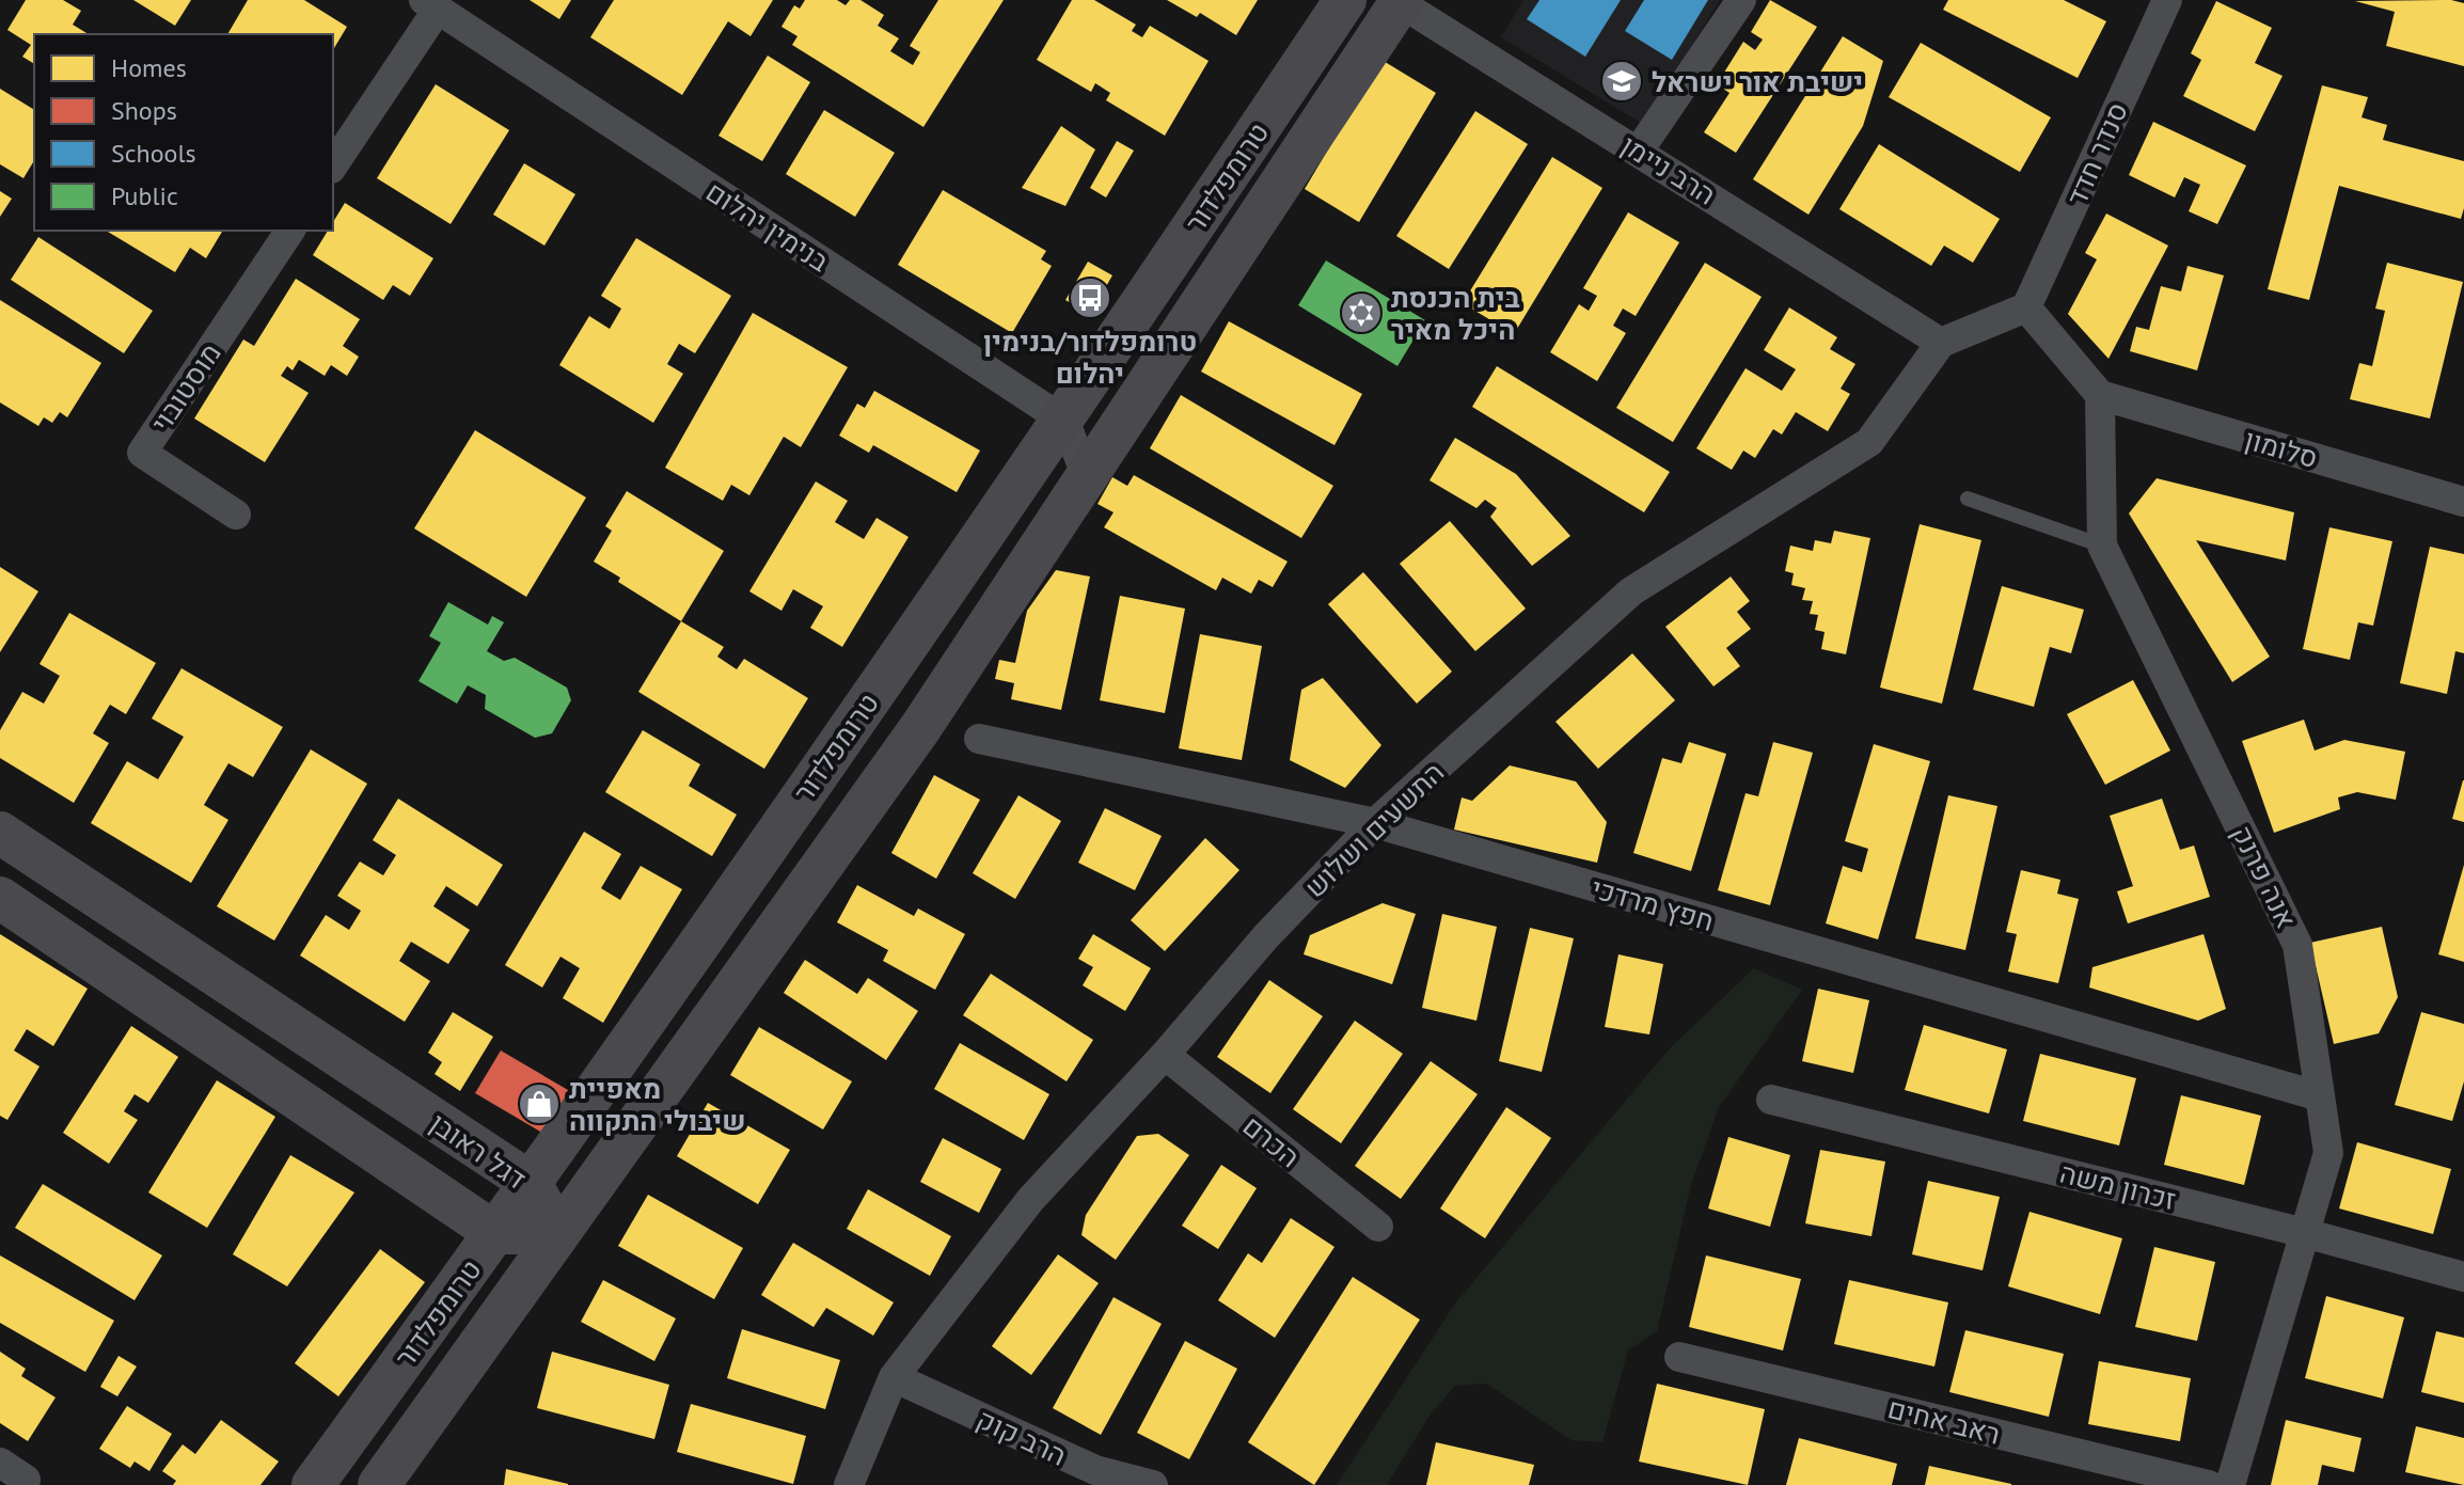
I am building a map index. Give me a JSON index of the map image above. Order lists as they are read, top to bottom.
{
  "streets": {
    "main road": ["טרומפלדור", "דגל ראובן"],
    "street": [
      "סנדר חדד",
      "הרב ניימן",
      "בנימין יהלום",
      "מוסטובוי",
      "סלומון",
      "התשעים ושלוש",
      "אנה פרנק",
      "חפץ מרדכי",
      "הכרם",
      "זכרון משה",
      "ראב אחים",
      "הרב קוק"
    ]
  },
  "crossings": [
    ["הרב ניימן", "טרומפלדור"],
    ["הרב ניימן", "התשעים ושלוש"],
    ["טרומפלדור", "בנימין יהלום"],
    ["טרומפלדור", "דגל ראובן"],
    ["סלומון", "אנה פרנק"],
    ["התשעים ושלוש", "חפץ מרדכי"],
    ["התשעים ושלוש", "הכרם"],
    ["התשעים ושלוש", "הרב קוק"],
    ["אנה פרנק", "חפץ מרדכי"],
    ["אנה פרנק", "זכרון משה"]
  ],
  "places": {
    "school or university": ["ישיבת אור ישראל"],
    "bus stop": ["טרומפלדור/בנימין יהלום"],
    "synagogue": ["בית הכנסת היכל מאיר"],
    "shop": ["מאפיית שיבולי התקווה"]
  },
  "legend": [
    "Homes",
    "Shops",
    "Schools",
    "Public"
  ]
}
